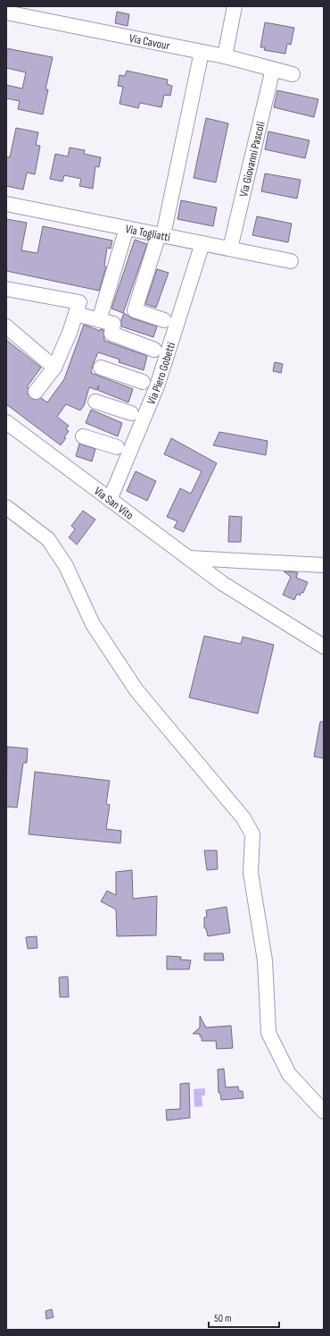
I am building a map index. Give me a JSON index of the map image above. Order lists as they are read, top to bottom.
{
  "streets": {
    "street": [
      "Via Cavour",
      "Via Giovanni Pascoli",
      "Via Togliatti",
      "Via Piero Gobetti",
      "Via San Vito"
    ]
  },
  "crossings": [
    ["Via Cavour", "Via Giovanni Pascoli"],
    ["Via Giovanni Pascoli", "Via Togliatti"],
    ["Via Togliatti", "Via Piero Gobetti"],
    ["Via Piero Gobetti", "Via San Vito"]
  ],
  "scale_bar": "50 m"
}
